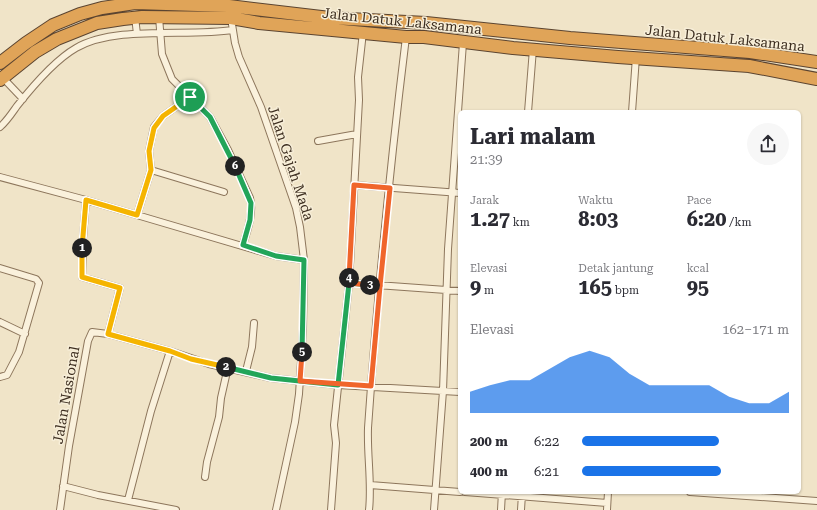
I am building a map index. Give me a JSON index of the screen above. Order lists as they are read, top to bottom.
{
  "streets": {
    "highway": ["Jalan Datuk Laksamana"],
    "street": ["Jalan Gajah Mada", "Jalan Nasional"]
  },
  "crossings": [
    ["Jalan Datuk Laksamana", "Jalan Gajah Mada"],
    ["Jalan Gajah Mada", "Jalan Nasional"]
  ],
  "page": {
    "heading": ["Lari malam", "21:39"],
    "pins": [
      "6",
      "1",
      "4",
      "3",
      "5",
      "2"
    ],
    "stats": [
      ["Jarak", "1.27 km"],
      ["Waktu", "8:03"],
      ["Pace", "6:20 /km"],
      ["Elevasi", "9 m"],
      ["Detak jantung", "165 bpm"],
      ["kcal", "95"]
    ],
    "chart": ["Elevasi", "162–171 m"],
    "list": [
      {
        "name": "200 m",
        "note": "6:22"
      },
      {
        "name": "400 m",
        "note": "6:21"
      }
    ]
  }
}
